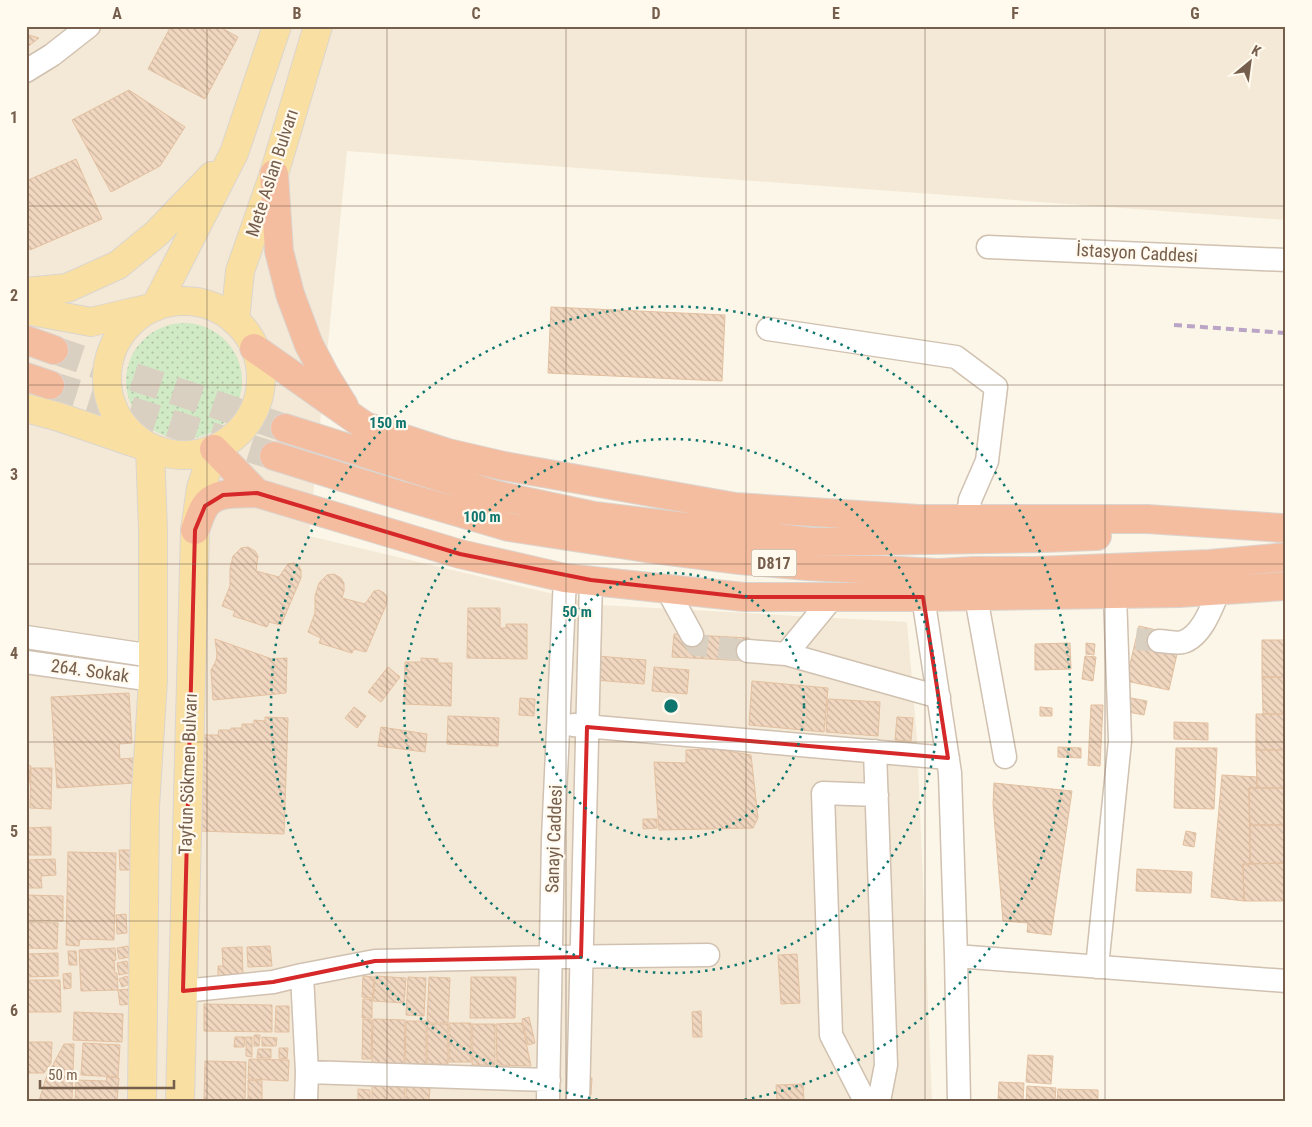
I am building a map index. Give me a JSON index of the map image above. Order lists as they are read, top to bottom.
{
  "streets": {
    "highway": ["D817"],
    "main road": ["Mete Aslan Bulvarı", "Tayfun Sökmen Bulvarı"],
    "street": ["İstasyon Caddesi", "264. Sokak", "Sanayi Caddesi"]
  },
  "crossings": [
    ["Mete Aslan Bulvarı", "Tayfun Sökmen Bulvarı"]
  ],
  "scale_bar": "50 m",
  "north": "top right",
  "grid": {
    "columns": [
      "A",
      "B",
      "C",
      "D",
      "E",
      "F",
      "G"
    ],
    "rows": [
      "1",
      "2",
      "3",
      "4",
      "5",
      "6"
    ]
  },
  "rings": ["150 m", "100 m", "50 m"]
}
